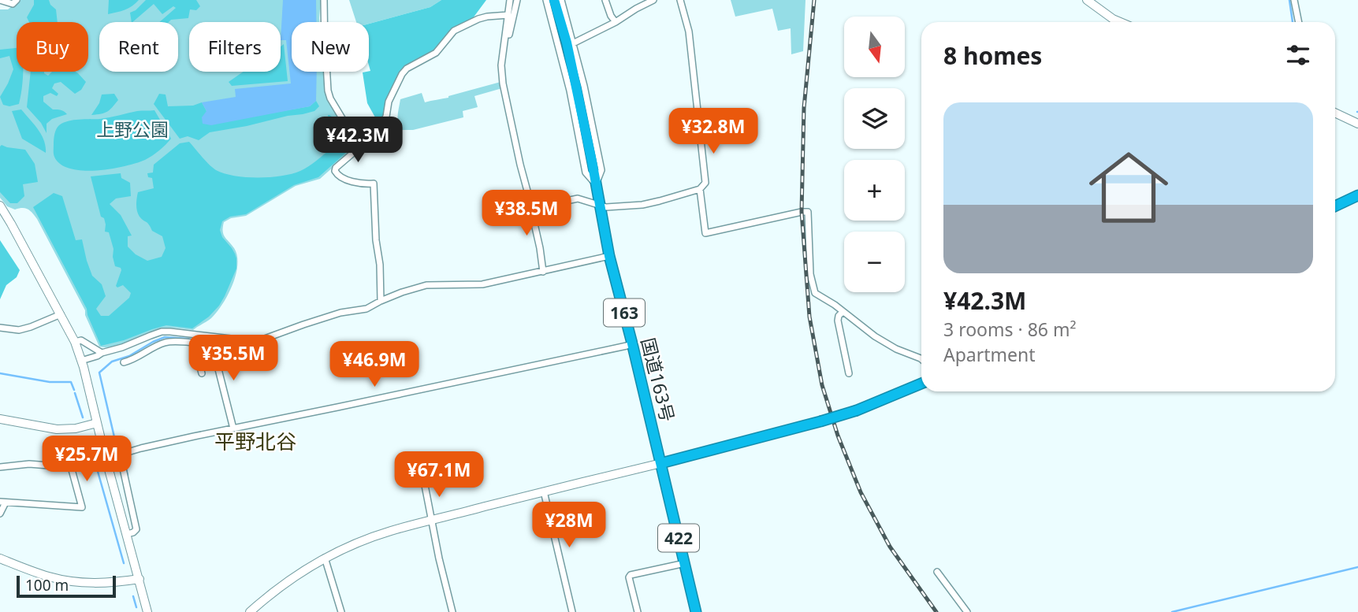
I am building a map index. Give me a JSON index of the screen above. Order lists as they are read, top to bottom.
{
  "streets": {
    "highway": ["163", "国道163号", "422"]
  },
  "crossings": [
    ["国道163号", "422"]
  ],
  "districts": ["平野北谷"],
  "parks": ["上野公園"],
  "scale_bar": "100 m",
  "north": "bottom",
  "page": {
    "map_buttons": ["+", "−"],
    "chip": [
      "Buy",
      "Rent",
      "Filters",
      "New"
    ],
    "heading": "8 homes",
    "list": [
      {
        "name": "¥42.3M",
        "note": "3 rooms · 86 m² · Apartment"
      }
    ],
    "price": [
      "¥32.8M",
      "¥42.3M",
      "¥38.5M",
      "¥35.5M",
      "¥46.9M",
      "¥25.7M",
      "¥67.1M",
      "¥28M"
    ],
    "scale": "100 m"
  }
}
